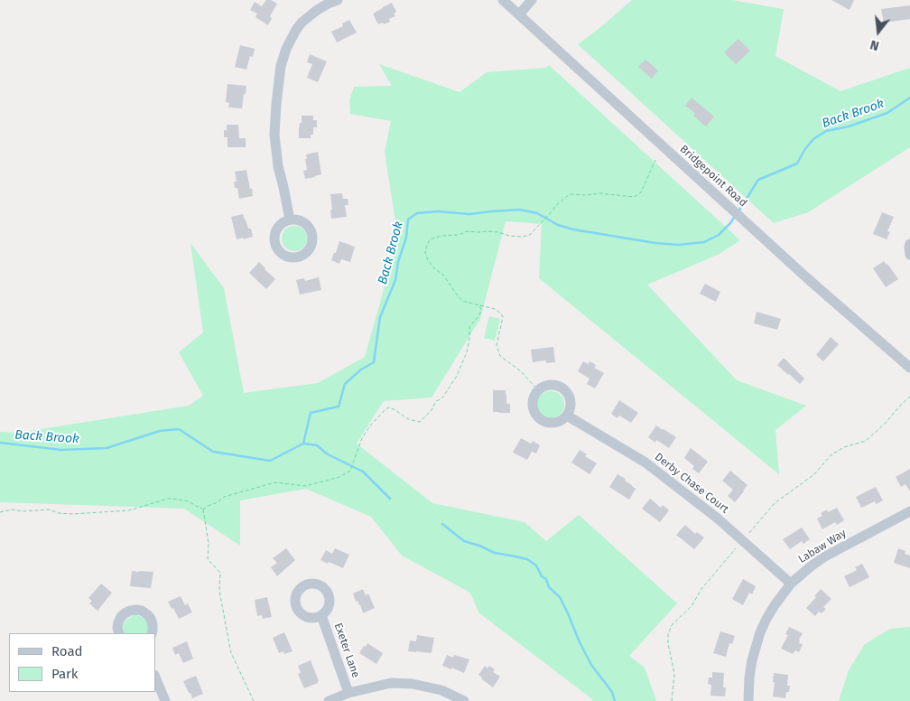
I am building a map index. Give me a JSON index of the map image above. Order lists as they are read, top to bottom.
{
  "streets": {
    "street": [
      "Bridgepoint Road",
      "Derby Chase Court",
      "Labaw Way",
      "Exeter Lane"
    ]
  },
  "crossings": [
    ["Derby Chase Court", "Labaw Way"]
  ],
  "water": ["Back Brook"],
  "legend": ["Road", "Park"],
  "north": "bottom"
}
